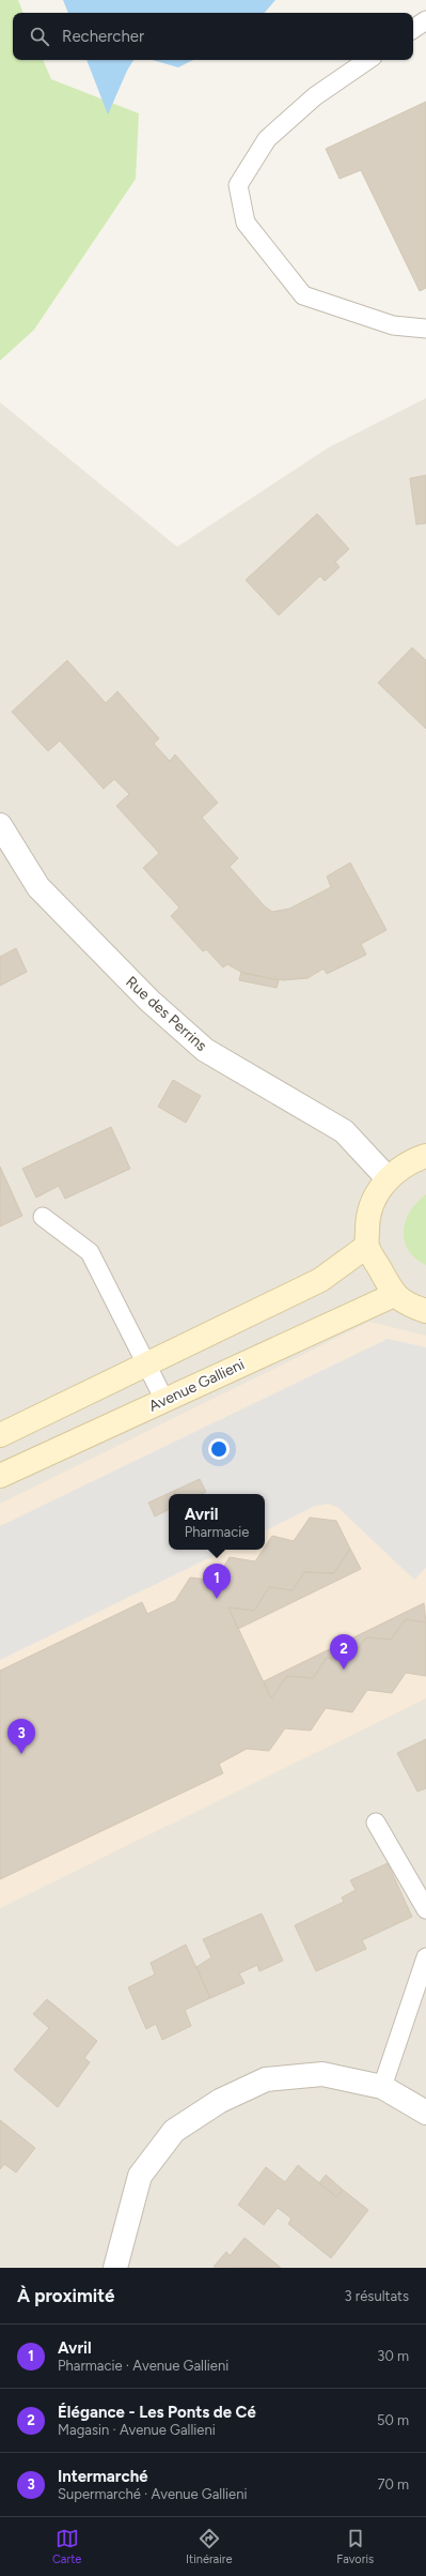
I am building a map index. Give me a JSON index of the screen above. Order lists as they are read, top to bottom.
{
  "streets": {
    "main road": ["Avenue Gallieni"],
    "street": ["Rue des Perrins"]
  },
  "page": {
    "search": "Rechercher",
    "popup": ["Avril", "Pharmacie"],
    "pins": ["1", "2", "3"],
    "heading": ["À proximité", "3 résultats"],
    "list": [
      {
        "mark": "1",
        "name": "Avril",
        "note": "Pharmacie · Avenue Gallieni",
        "value": "30 m"
      },
      {
        "mark": "2",
        "name": "Élégance - Les Ponts de Cé",
        "note": "Magasin · Avenue Gallieni",
        "value": "50 m"
      },
      {
        "mark": "3",
        "name": "Intermarché",
        "note": "Supermarché · Avenue Gallieni",
        "value": "70 m"
      }
    ],
    "nav": ["Carte", "Itinéraire", "Favoris"]
  }
}
